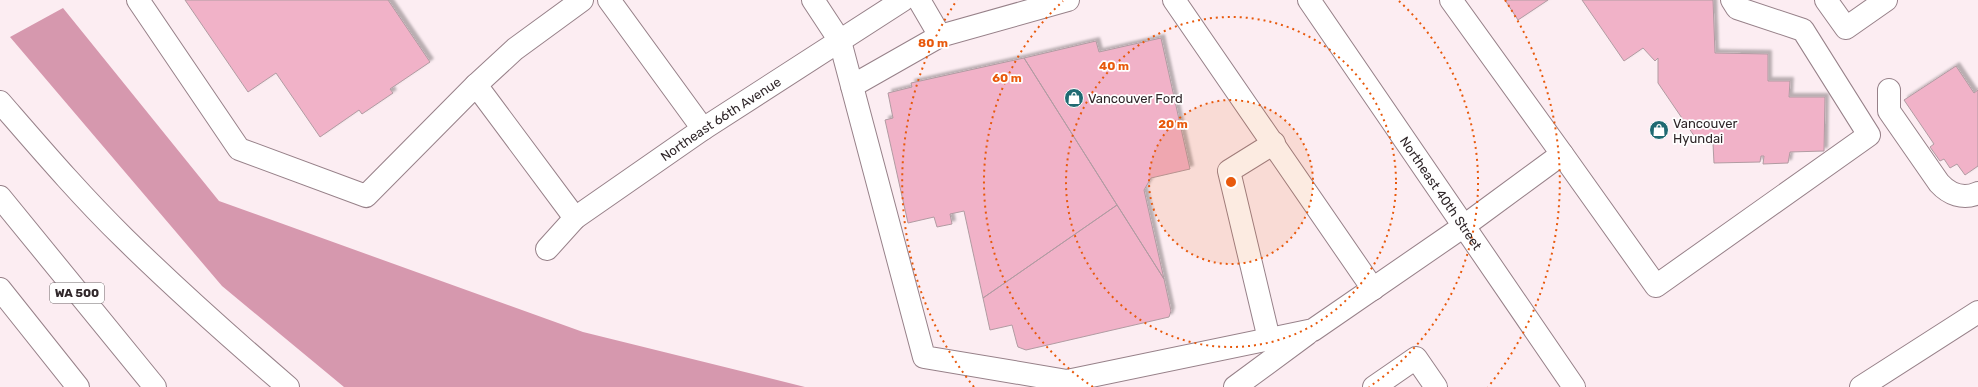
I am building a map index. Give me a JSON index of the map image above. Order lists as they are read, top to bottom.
{
  "streets": {
    "main road": ["Northeast 66th Avenue", "Northeast 40th Street", "WA 500"]
  },
  "places": {
    "shop": ["Vancouver Ford", "Vancouver Hyundai"]
  },
  "rings": [
    "80 m",
    "40 m",
    "60 m",
    "20 m"
  ]
}
